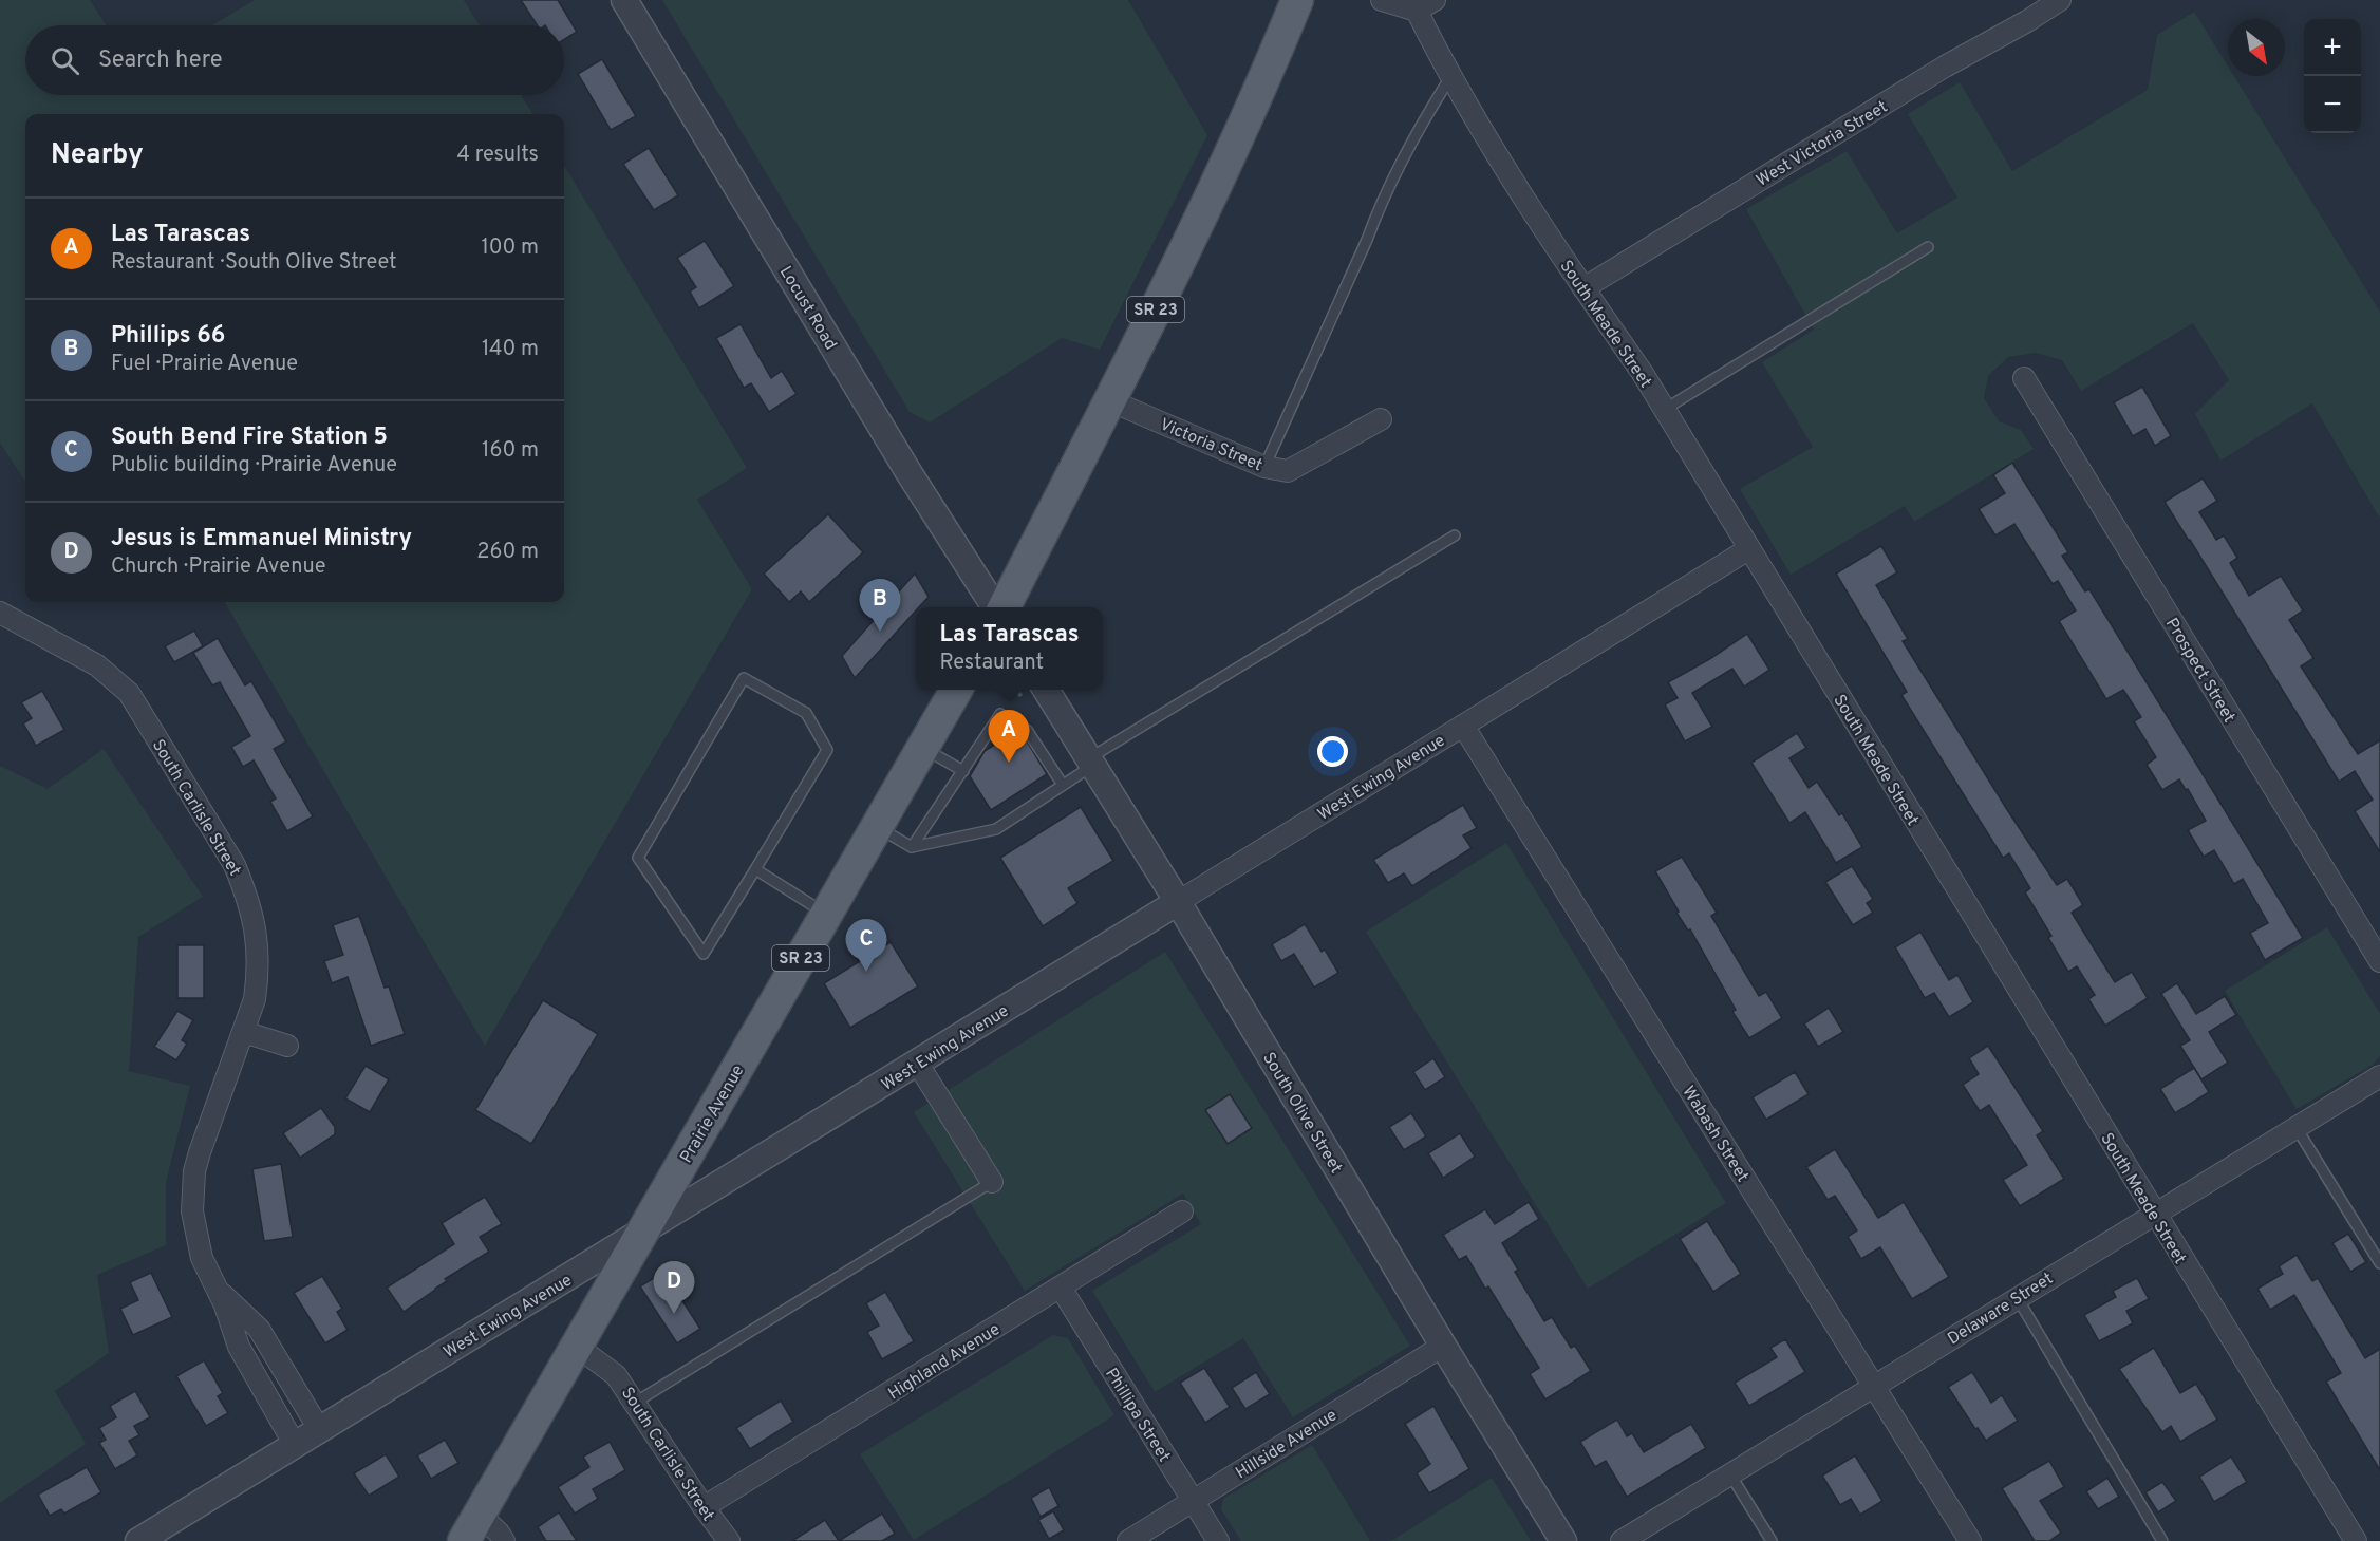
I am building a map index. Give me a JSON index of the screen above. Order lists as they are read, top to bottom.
{
  "streets": {
    "main road": ["SR 23", "Prairie Avenue"],
    "street": [
      "West Victoria Street",
      "Locust Road",
      "South Meade Street",
      "Victoria Street",
      "Prospect Street",
      "West Ewing Avenue",
      "South Carlisle Street",
      "South Olive Street",
      "Wabash Street",
      "Delaware Street",
      "Highland Avenue",
      "Phillipa Street",
      "Hillside Avenue"
    ]
  },
  "crossings": [
    ["West Victoria Street", "South Meade Street"],
    ["SR 23", "Victoria Street"],
    ["South Meade Street", "West Ewing Avenue"],
    ["South Meade Street", "Delaware Street"],
    ["West Ewing Avenue", "South Olive Street"],
    ["West Ewing Avenue", "Prairie Avenue"],
    ["West Ewing Avenue", "Wabash Street"],
    ["South Carlisle Street", "Prairie Avenue"],
    ["South Carlisle Street", "Highland Avenue"],
    ["South Olive Street", "Hillside Avenue"],
    ["Wabash Street", "Delaware Street"],
    ["Highland Avenue", "Phillipa Street"],
    ["Phillipa Street", "Hillside Avenue"]
  ],
  "north": "bottom right",
  "page": {
    "map_buttons": ["+", "−"],
    "search": "Search here",
    "heading": ["Nearby", "4 results"],
    "list": [
      {
        "mark": "A",
        "name": "Las Tarascas",
        "note": "Restaurant · South Olive Street",
        "value": "100 m"
      },
      {
        "mark": "B",
        "name": "Phillips 66",
        "note": "Fuel · Prairie Avenue",
        "value": "140 m"
      },
      {
        "mark": "C",
        "name": "South Bend Fire Station 5",
        "note": "Public building · Prairie Avenue",
        "value": "160 m"
      },
      {
        "mark": "D",
        "name": "Jesus is Emmanuel Ministry",
        "note": "Church · Prairie Avenue",
        "value": "260 m"
      }
    ],
    "pins": [
      "B",
      "A",
      "C",
      "D"
    ],
    "popup": ["Las Tarascas", "Restaurant"]
  }
}
